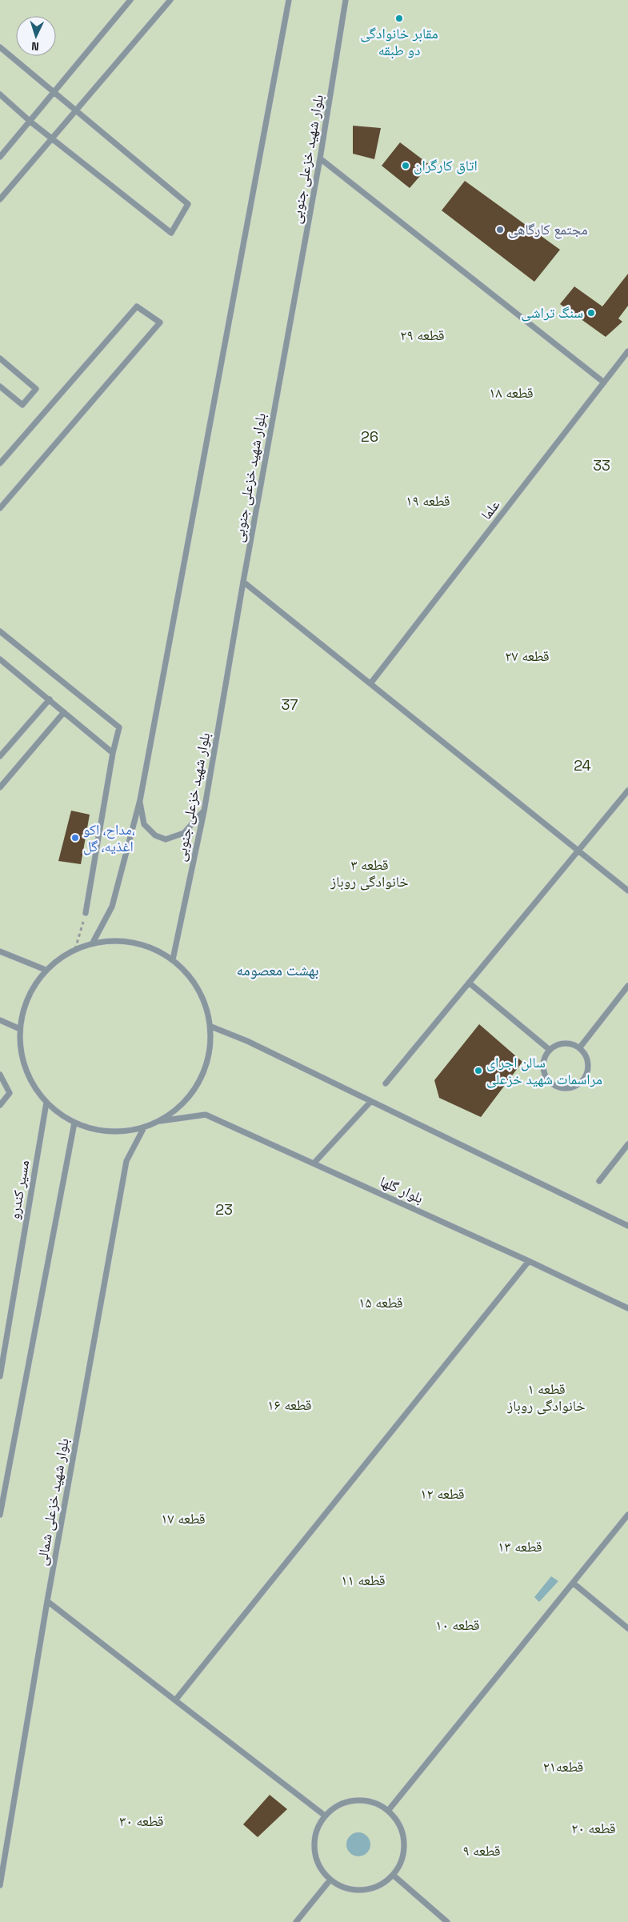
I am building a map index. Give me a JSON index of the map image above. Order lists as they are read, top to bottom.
{
  "streets": {
    "lane": [
      "بلوار شهید خزعلی جنوبی",
      "علما",
      "مسیر کندرو",
      "بلوار گلها",
      "بلوار شهید خزعلی شمالی"
    ]
  },
  "districts": ["بهشت معصومه"],
  "parks": [
    "قطعه ۲۹",
    "قطعه ۱۸",
    "26",
    "33",
    "قطعه ۱۹",
    "قطعه ۲۷",
    "37",
    "24",
    "قطعه ۳ خانوادگی روباز",
    "23",
    "قطعه ۱۵",
    "قطعه ۱ خانوادگی روباز",
    "قطعه ۱۶",
    "قطعه ۱۲",
    "قطعه ۱۷",
    "قطعه ۱۳",
    "قطعه ۱۱",
    "قطعه ۱۰",
    "قطعه۲۱",
    "قطعه ۳۰",
    "قطعه ۲۰",
    "قطعه ۹"
  ],
  "places": [
    "مقابر خانوادگی دو طبقه",
    "اتاق کارگران",
    "مجتمع کارگاهی",
    "سنگ تراشی",
    "مداح، اکو، اغذیه، گل",
    "سالن اجرای مراسمات شهید خزعلی"
  ],
  "north": "bottom"
}
